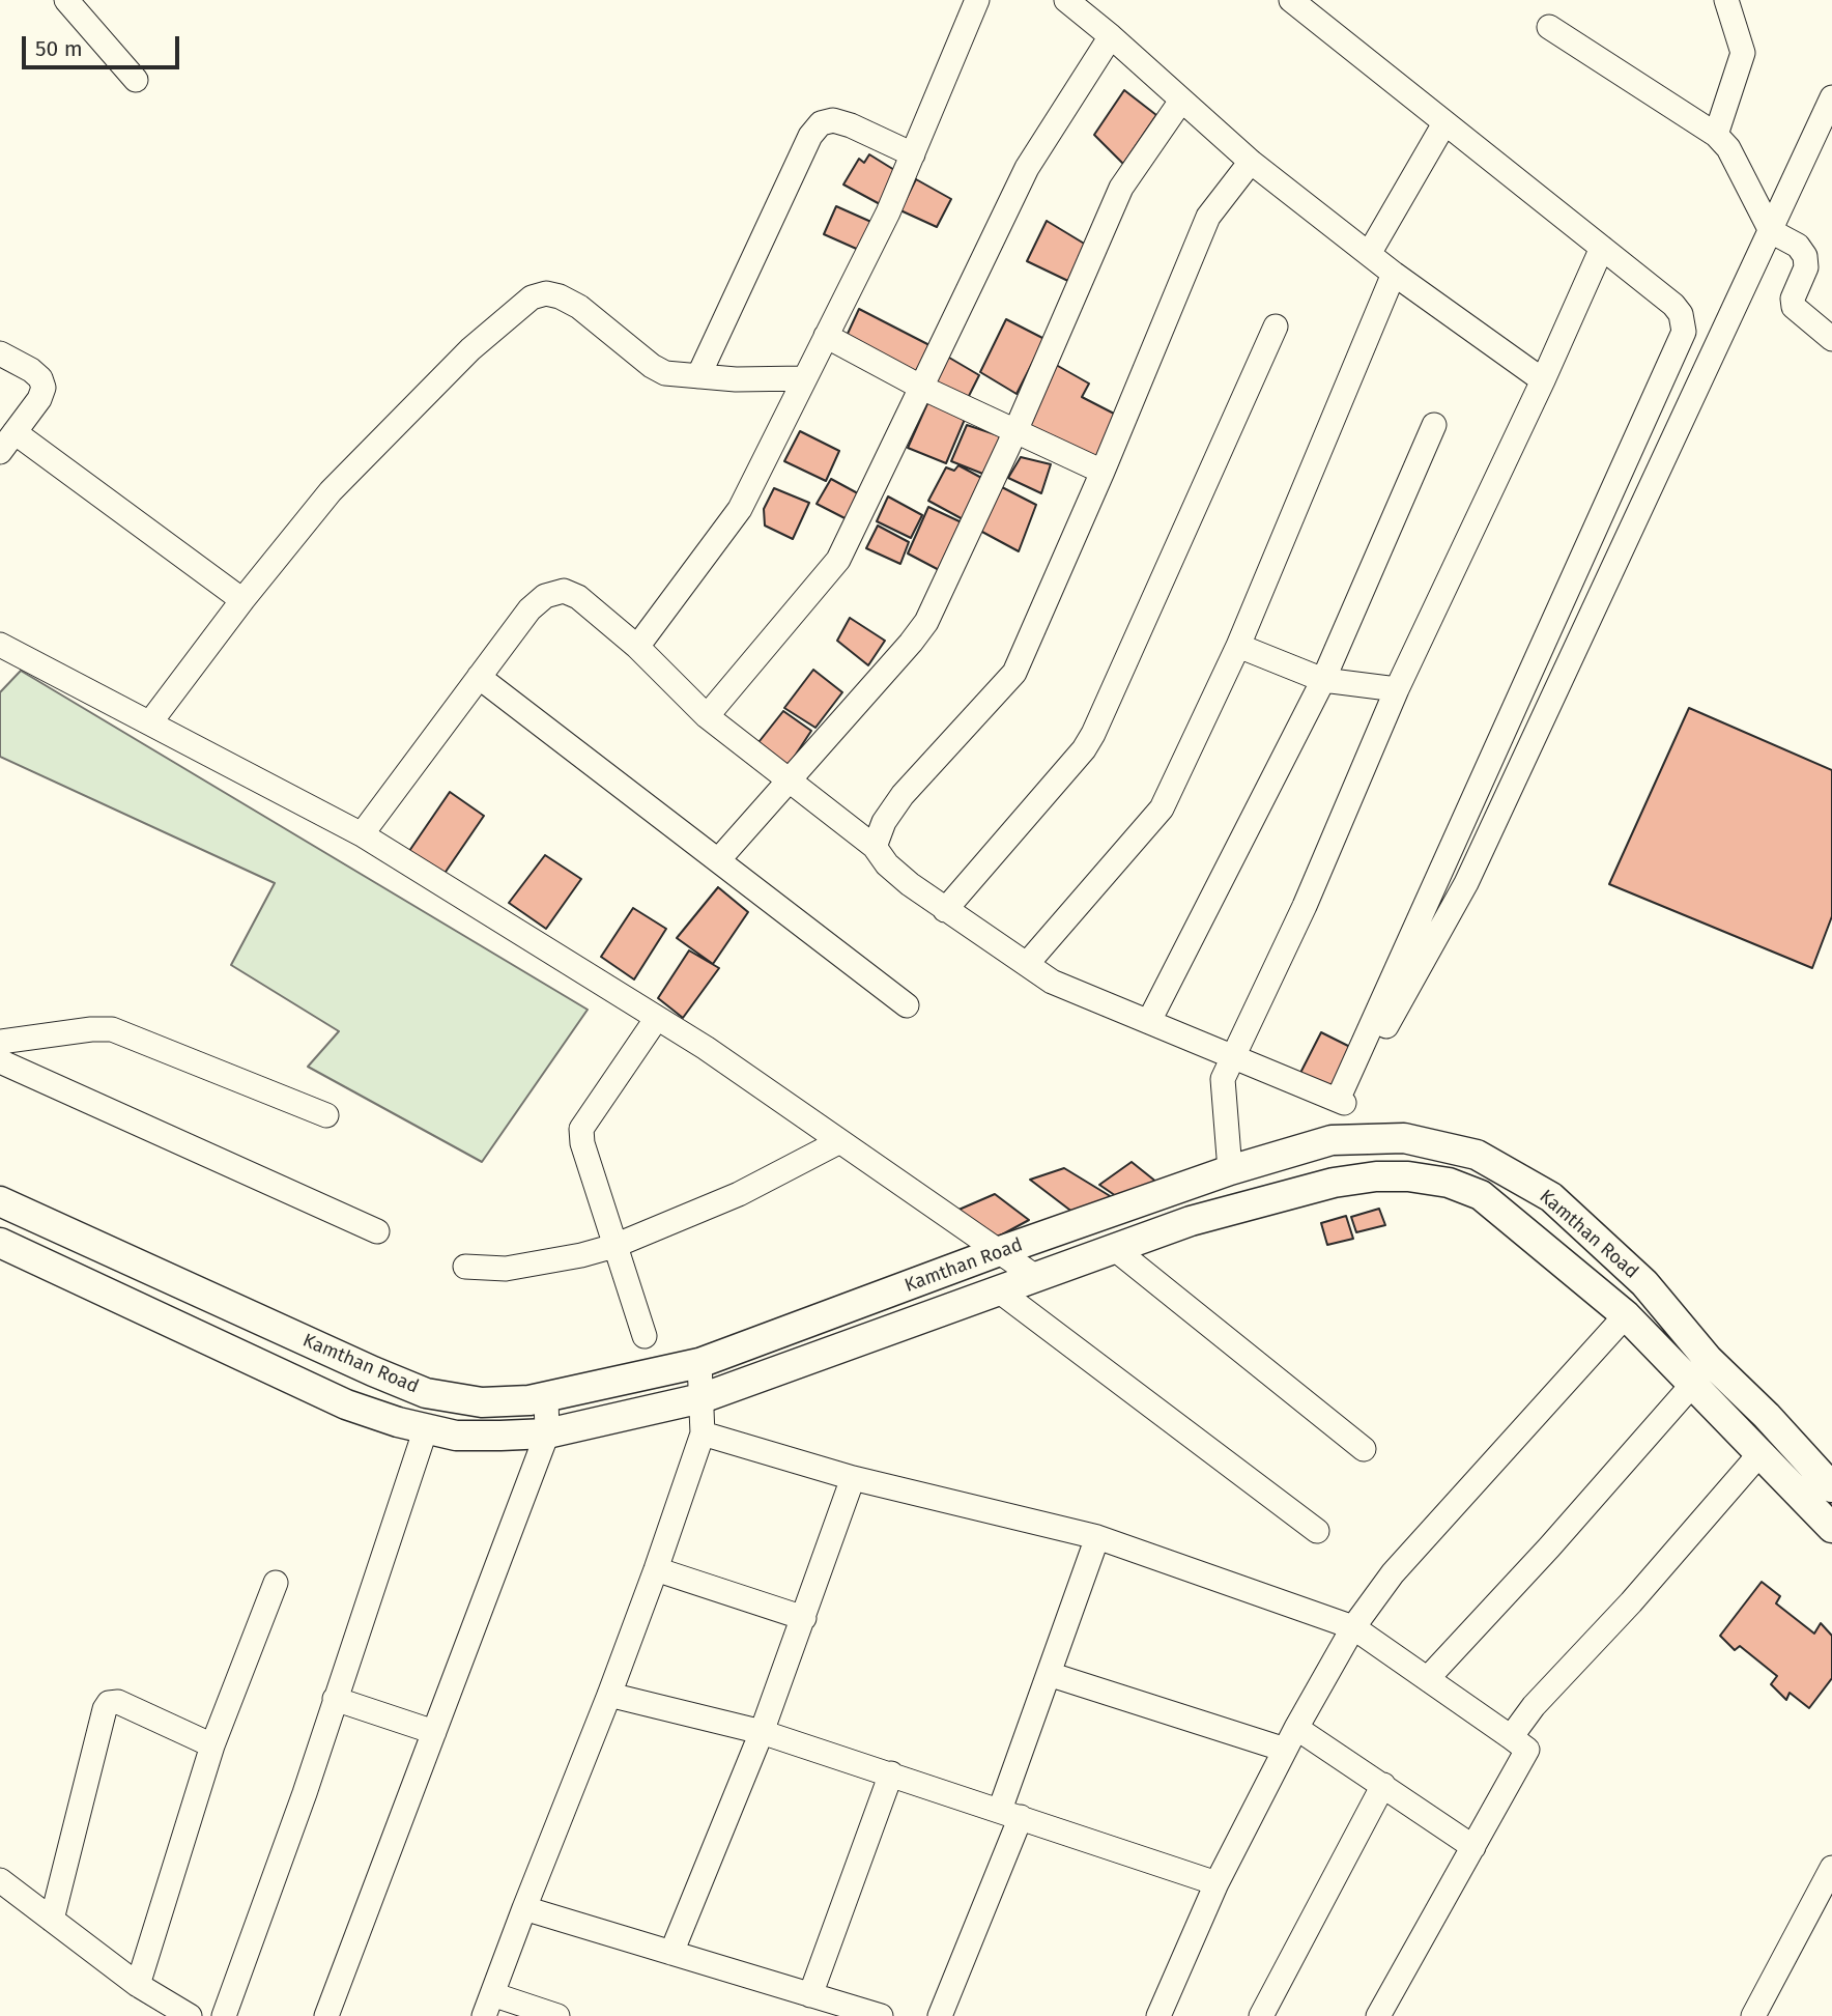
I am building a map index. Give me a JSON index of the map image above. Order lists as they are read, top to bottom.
{
  "streets": {
    "main road": ["Kamthan Road"]
  },
  "scale_bar": "50 m"
}
